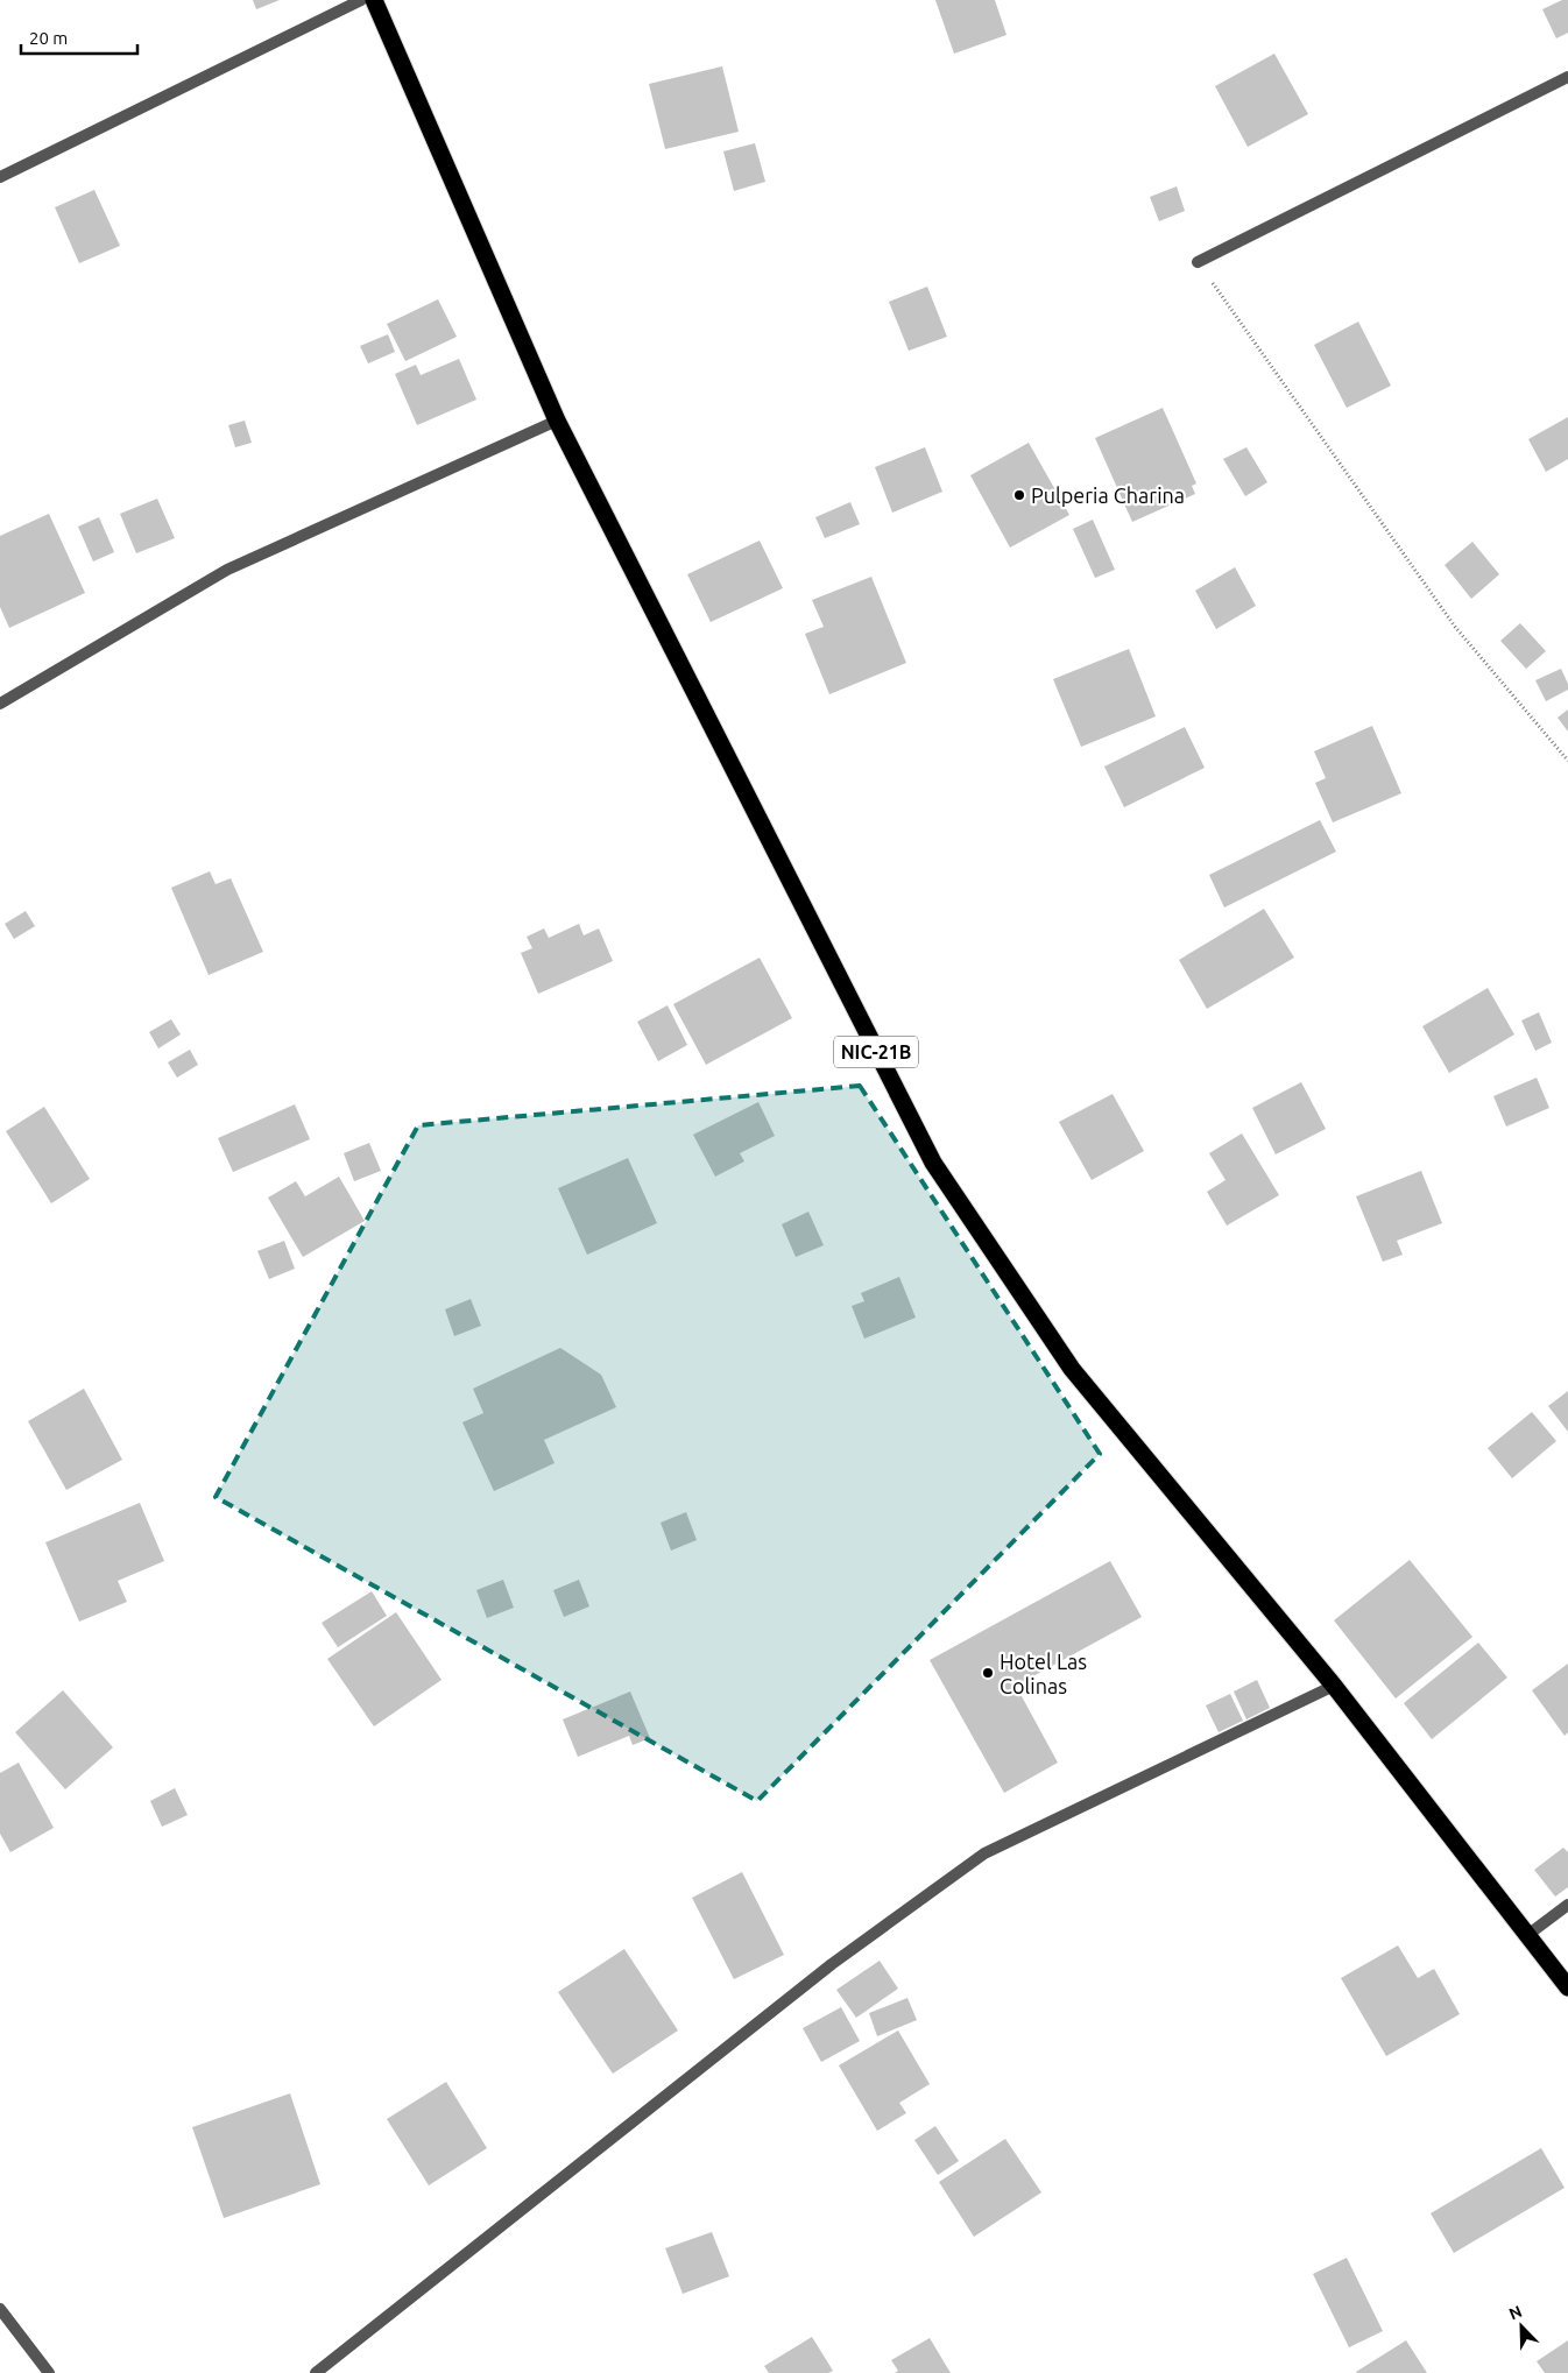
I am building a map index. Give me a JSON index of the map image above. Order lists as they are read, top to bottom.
{
  "streets": {
    "highway": ["NIC-21B"]
  },
  "places": ["Pulperia Charina", "Hotel Las Colinas"],
  "scale_bar": "20 m",
  "north": "top left"
}
